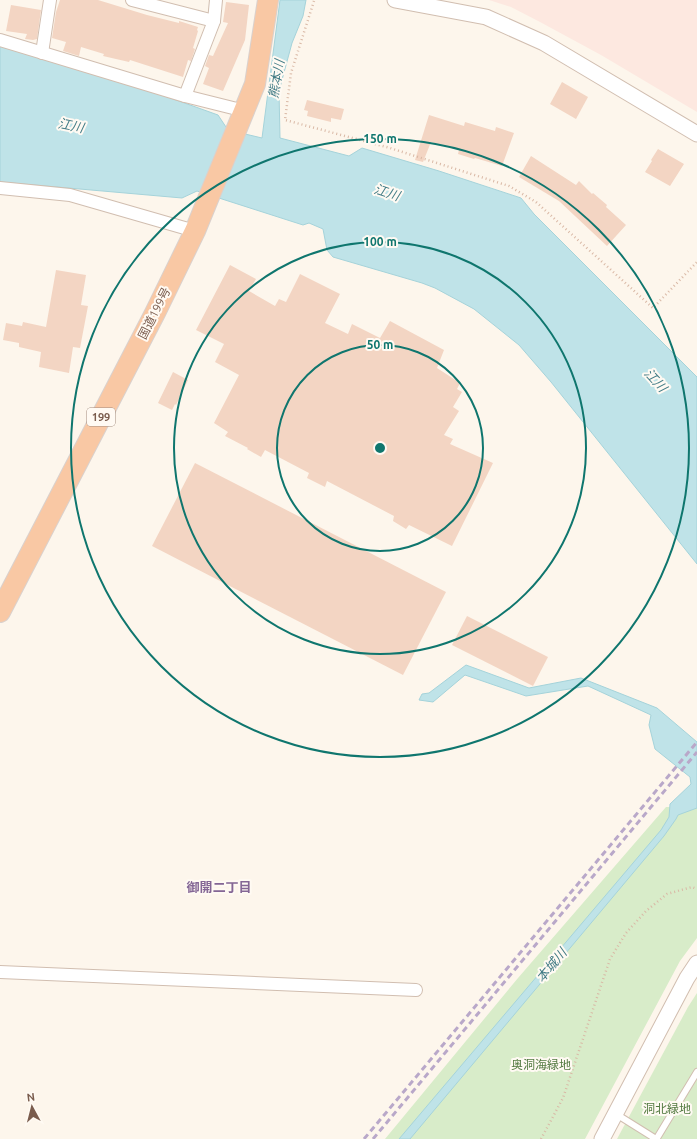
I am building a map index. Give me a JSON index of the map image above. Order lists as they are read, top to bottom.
{
  "streets": {
    "highway": ["国道199号", "199"]
  },
  "districts": ["御開二丁目"],
  "water": ["熊本川", "江川", "本城川"],
  "parks": ["奥洞海緑地", "洞北緑地"],
  "north": "top",
  "rings": ["150 m", "100 m", "50 m"]
}
